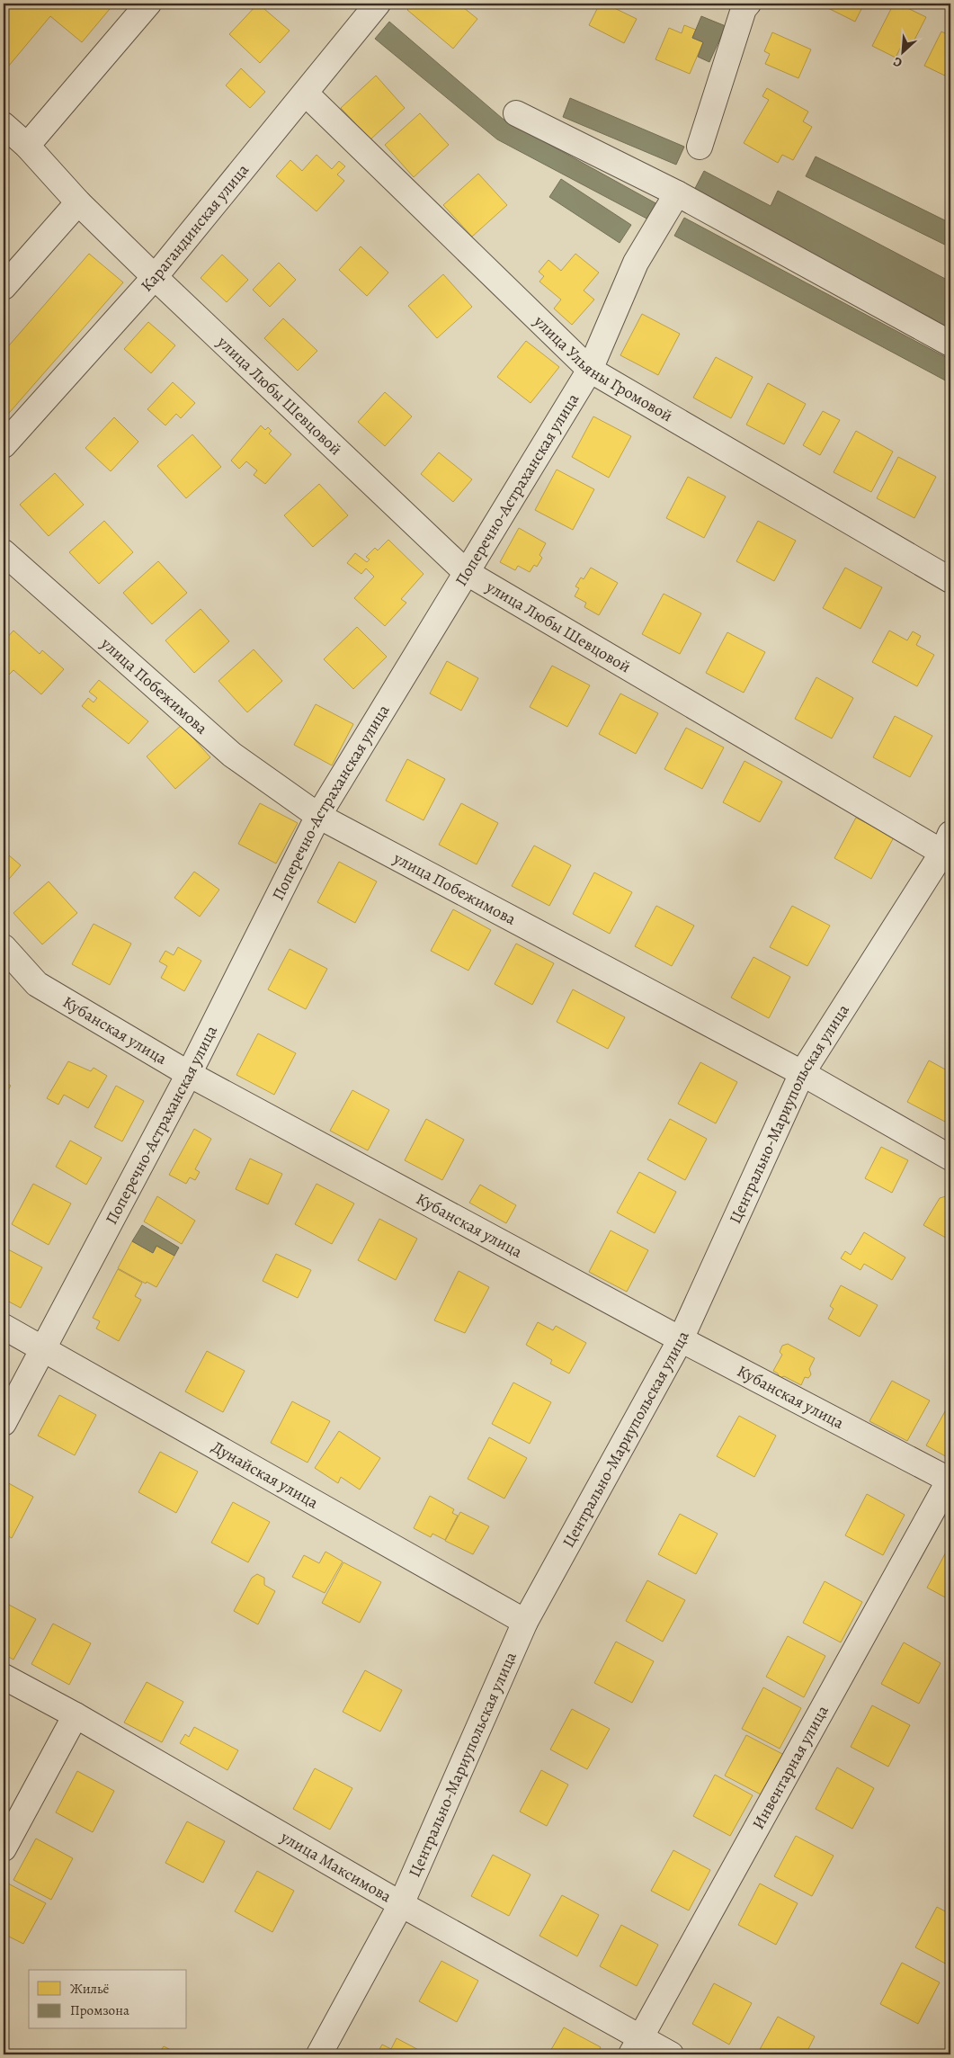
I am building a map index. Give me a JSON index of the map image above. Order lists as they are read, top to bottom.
{
  "streets": {
    "street": [
      "Карагандинская улица",
      "улица Ульяны Громовой",
      "улица Любы Шевцовой",
      "Поперечно-Астраханская улица",
      "улица Побежимова",
      "Кубанская улица",
      "Центрально-Мариупольская улица",
      "Дунайская улица",
      "Инвентарная улица",
      "улица Максимова"
    ]
  },
  "crossings": [
    ["Карагандинская улица", "улица Ульяны Громовой"],
    ["Карагандинская улица", "улица Любы Шевцовой"],
    ["улица Ульяны Громовой", "Поперечно-Астраханская улица"],
    ["улица Любы Шевцовой", "Поперечно-Астраханская улица"],
    ["улица Любы Шевцовой", "Центрально-Мариупольская улица"],
    ["Поперечно-Астраханская улица", "улица Побежимова"],
    ["Поперечно-Астраханская улица", "Кубанская улица"],
    ["Поперечно-Астраханская улица", "Дунайская улица"],
    ["улица Побежимова", "Центрально-Мариупольская улица"],
    ["Кубанская улица", "Центрально-Мариупольская улица"],
    ["Кубанская улица", "Инвентарная улица"],
    ["Центрально-Мариупольская улица", "Дунайская улица"],
    ["Центрально-Мариупольская улица", "улица Максимова"],
    ["Инвентарная улица", "улица Максимова"]
  ],
  "legend": ["Жильё", "Промзона"],
  "north": "bottom left"
}
